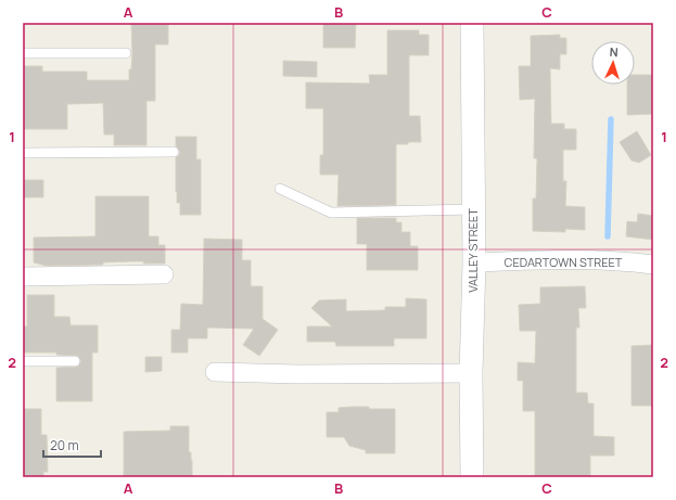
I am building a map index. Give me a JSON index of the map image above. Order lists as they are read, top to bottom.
{
  "streets": {
    "street": ["VALLEY STREET", "CEDARTOWN STREET"]
  },
  "crossings": [
    ["VALLEY STREET", "CEDARTOWN STREET"]
  ],
  "scale_bar": "20 m",
  "north": "top",
  "grid": {
    "columns": ["A", "B", "C"],
    "rows": ["1", "2"]
  }
}
